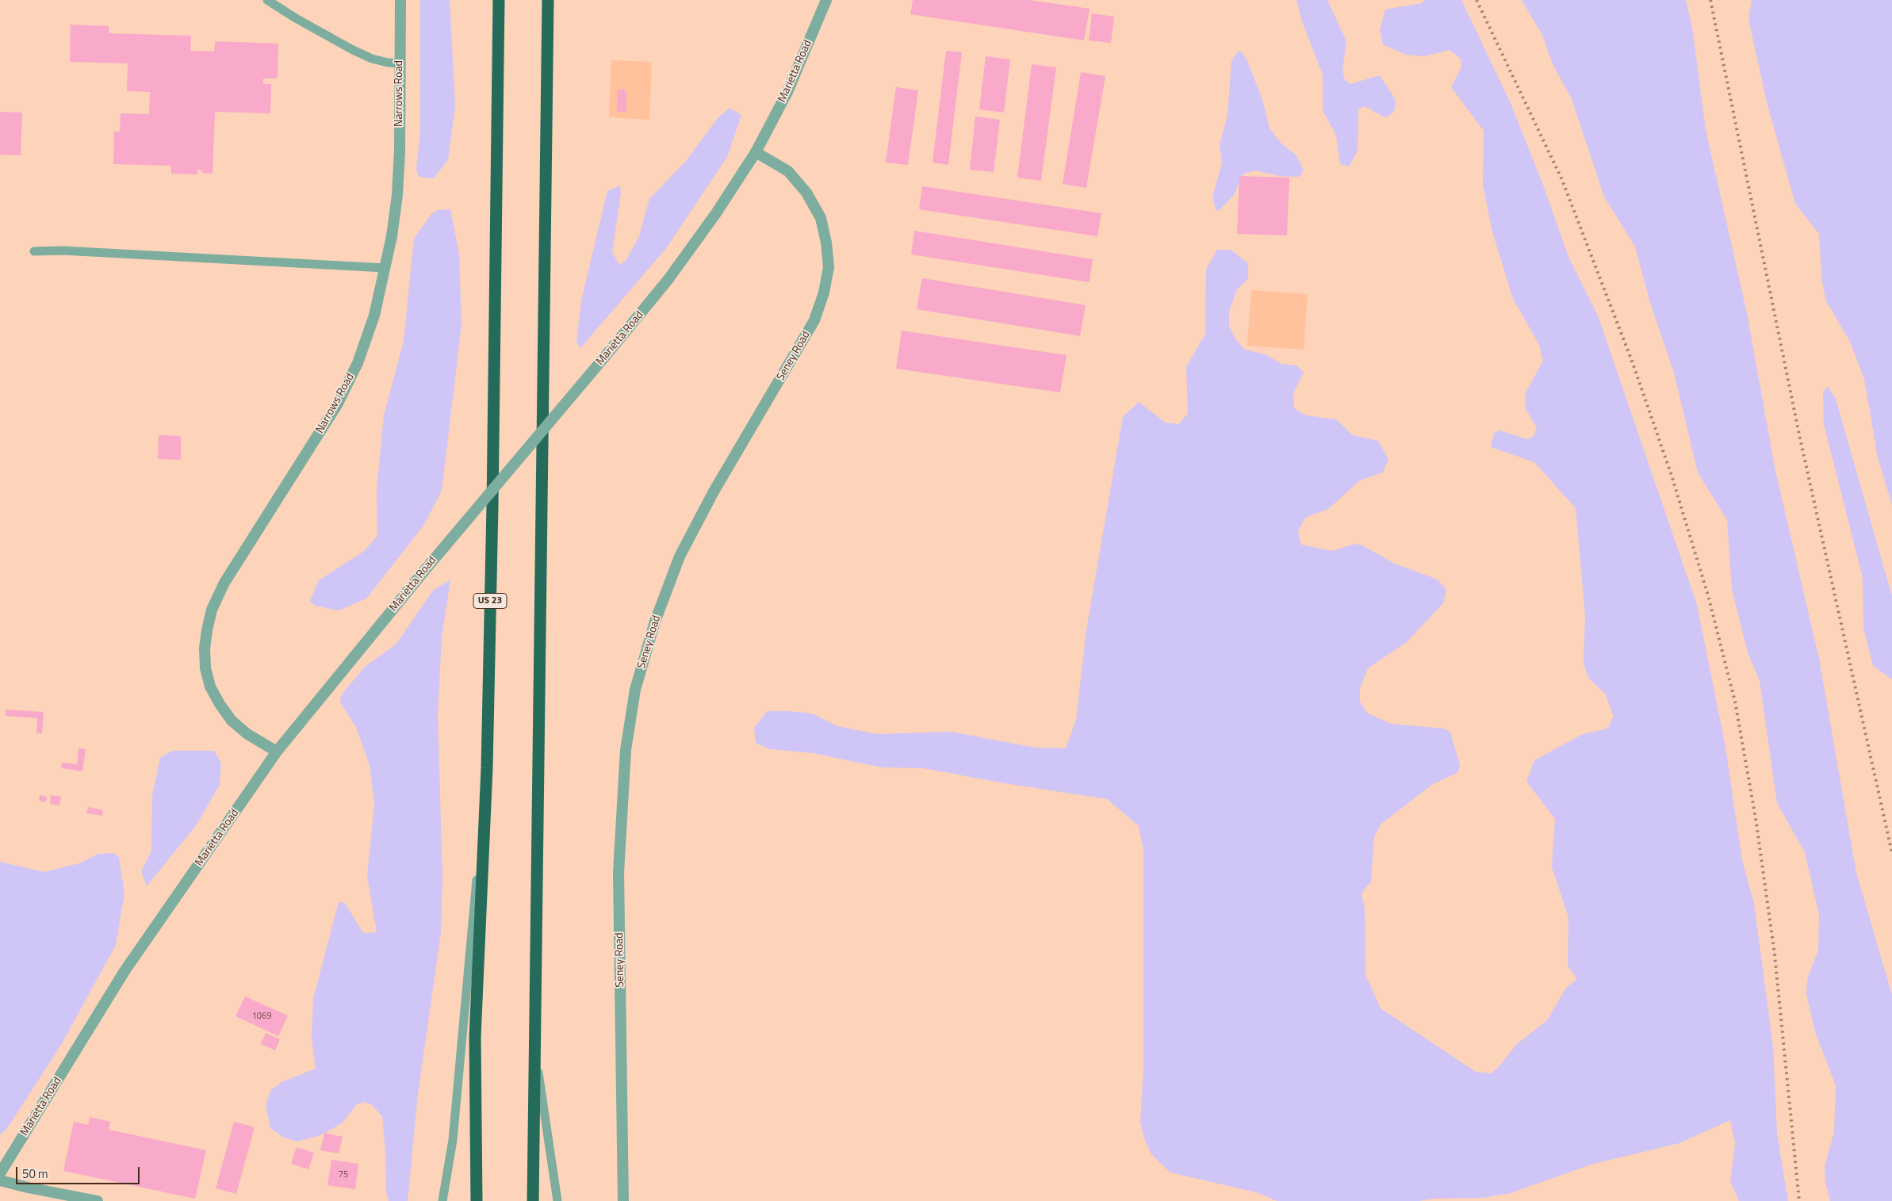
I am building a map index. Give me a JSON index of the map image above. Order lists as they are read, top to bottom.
{
  "streets": {
    "highway": ["US 23"],
    "street": ["Marietta Road", "Narrows Road", "Seney Road"]
  },
  "crossings": [
    ["Marietta Road", "Narrows Road"],
    ["Marietta Road", "Seney Road"]
  ],
  "house_numbers": ["1069", "75"],
  "scale_bar": "50 m"
}
